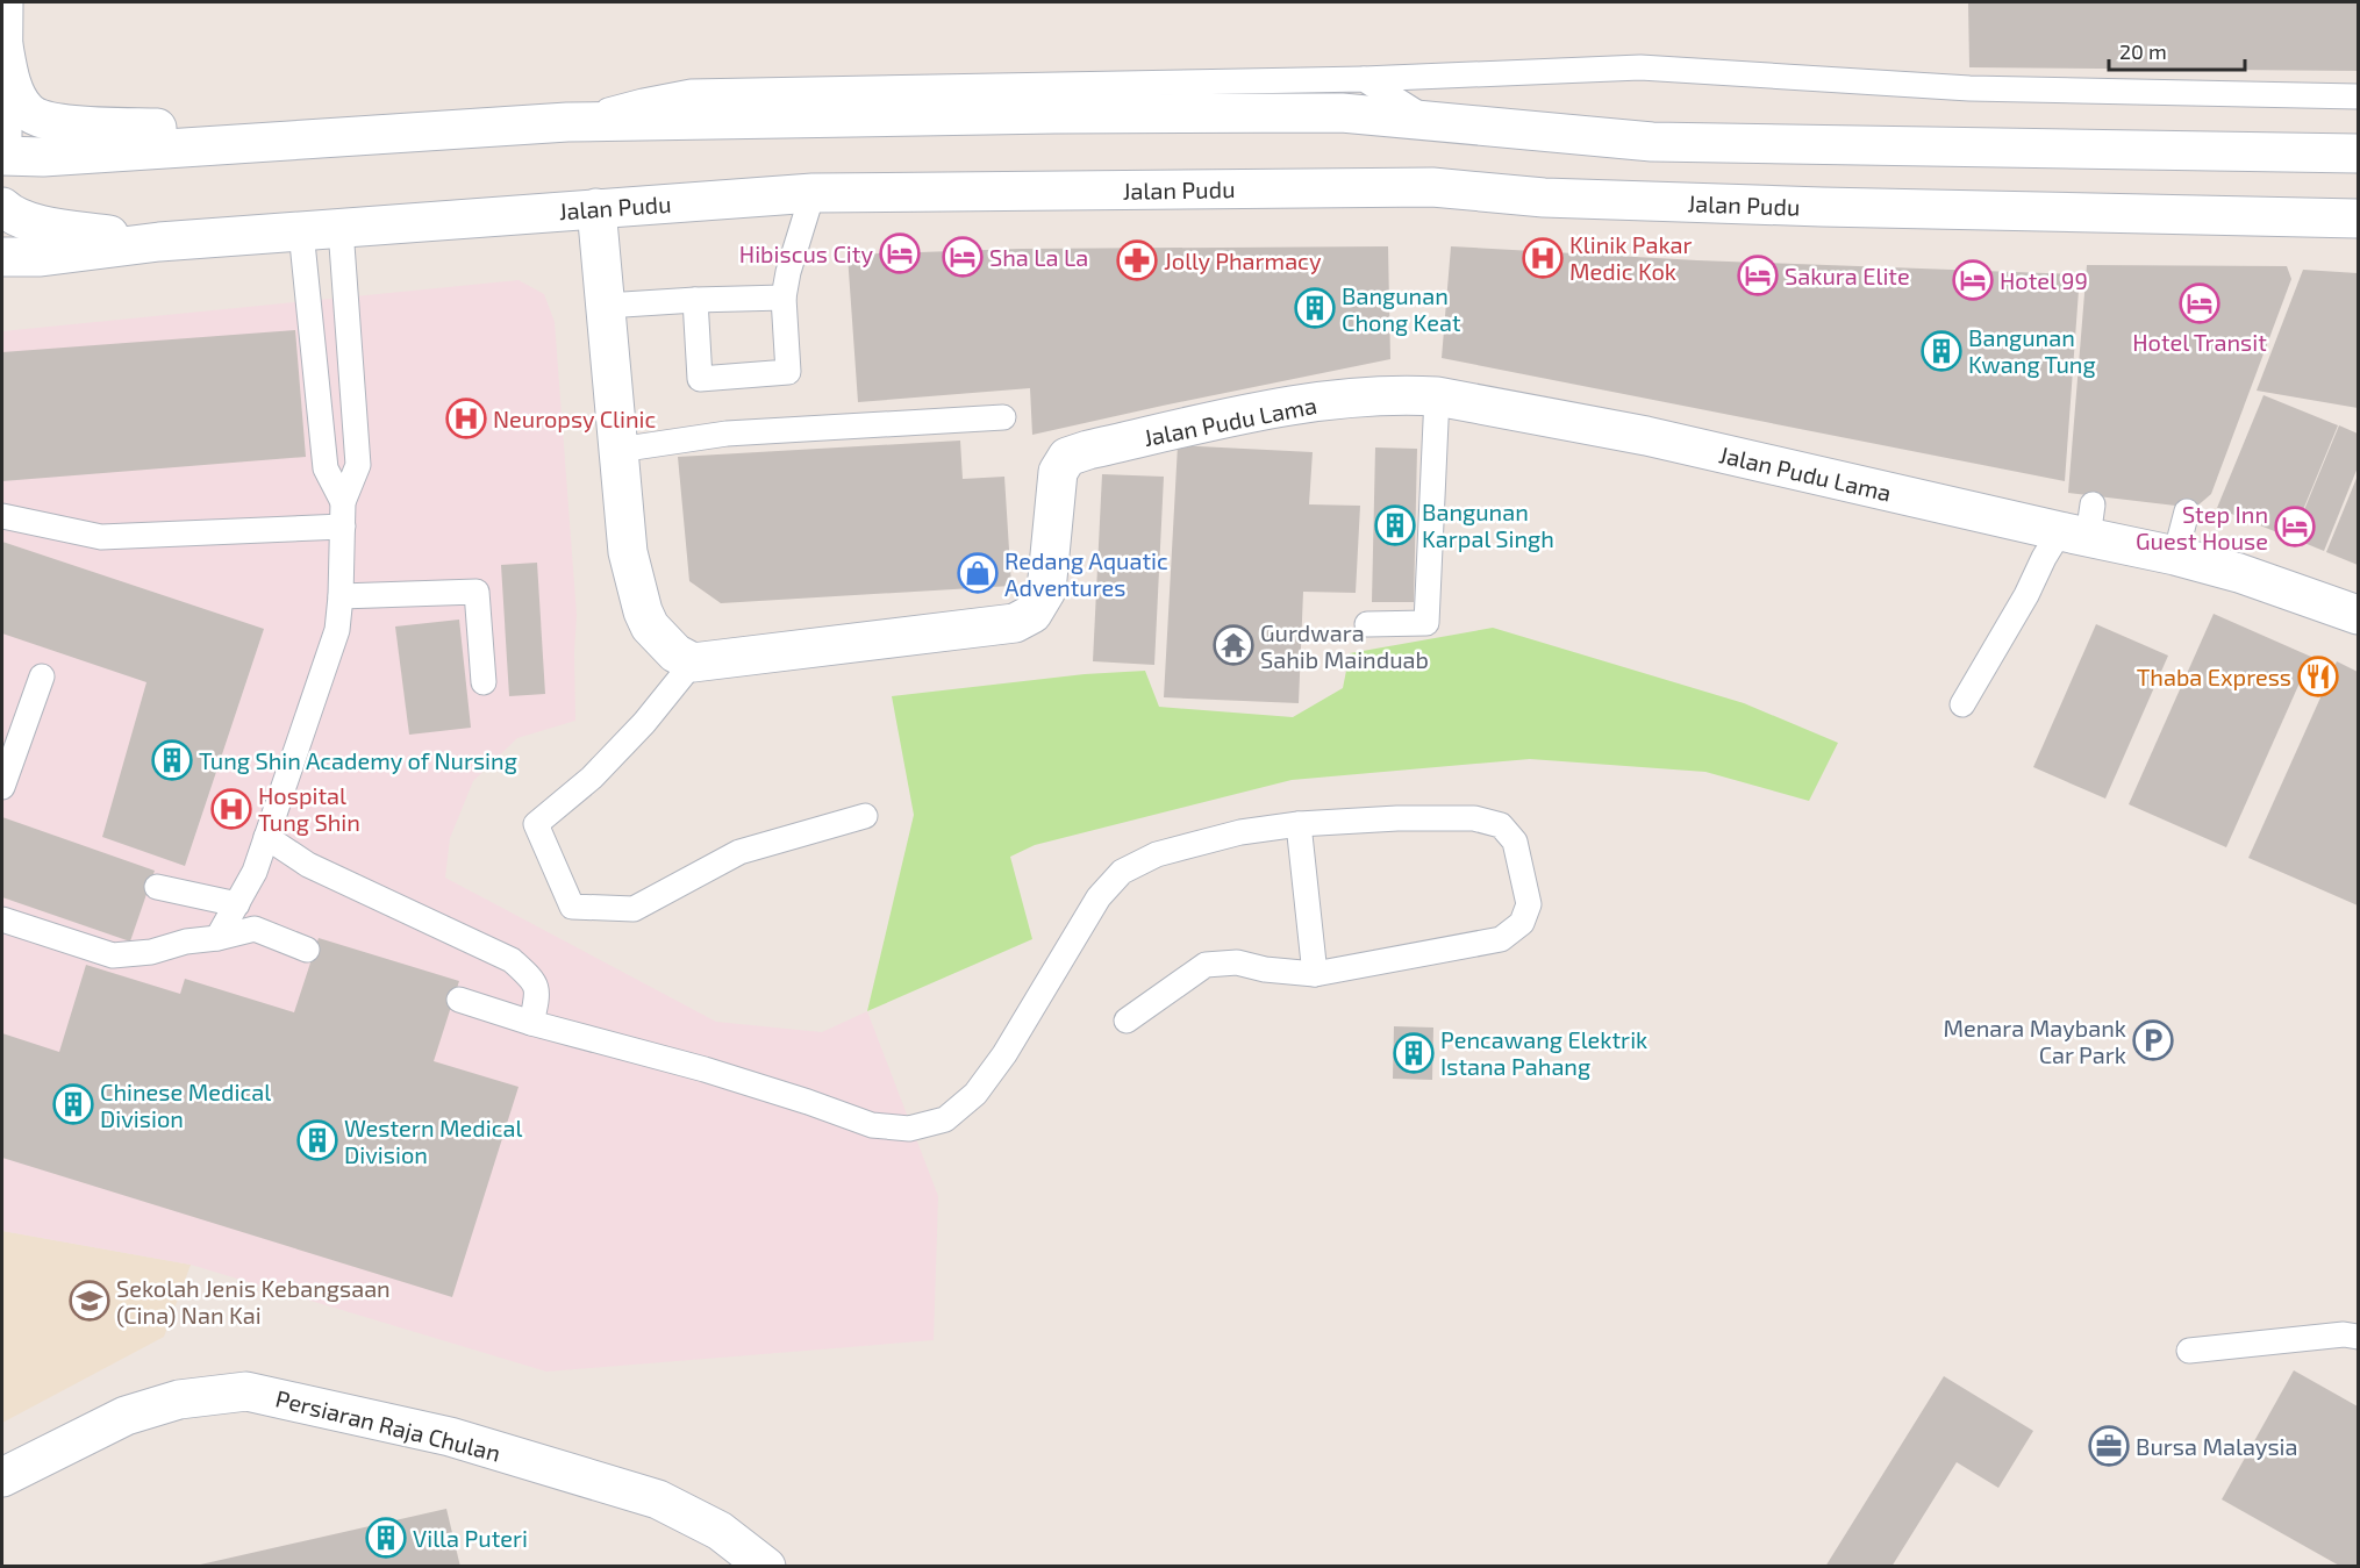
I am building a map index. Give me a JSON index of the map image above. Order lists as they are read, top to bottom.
{
  "streets": {
    "main road": ["Jalan Pudu", "Jalan Pudu Lama", "Persiaran Raja Chulan"]
  },
  "places": {
    "hotel": [
      "Hibiscus City",
      "Sha La La",
      "Sakura Elite",
      "Hotel 99",
      "Hotel Transit",
      "Step Inn Guest House"
    ],
    "hospital": ["Klinik Pakar Medic Kok", "Neuropsy Clinic", "Hospital Tung Shin"],
    "pharmacy": ["Jolly Pharmacy"],
    "building": [
      "Bangunan Chong Keat",
      "Bangunan Kwang Tung",
      "Bangunan Karpal Singh",
      "Tung Shin Academy of Nursing",
      "Pencawang Elektrik Istana Pahang",
      "Chinese Medical Division",
      "Western Medical Division",
      "Villa Puteri"
    ],
    "shop": ["Redang Aquatic Adventures"],
    "temple": ["Gurdwara Sahib Mainduab"],
    "restaurant": ["Thaba Express"],
    "parking": ["Menara Maybank Car Park"],
    "school or university": ["Sekolah Jenis Kebangsaan (Cina) Nan Kai"],
    "office": ["Bursa Malaysia"]
  },
  "scale_bar": "20 m"
}
